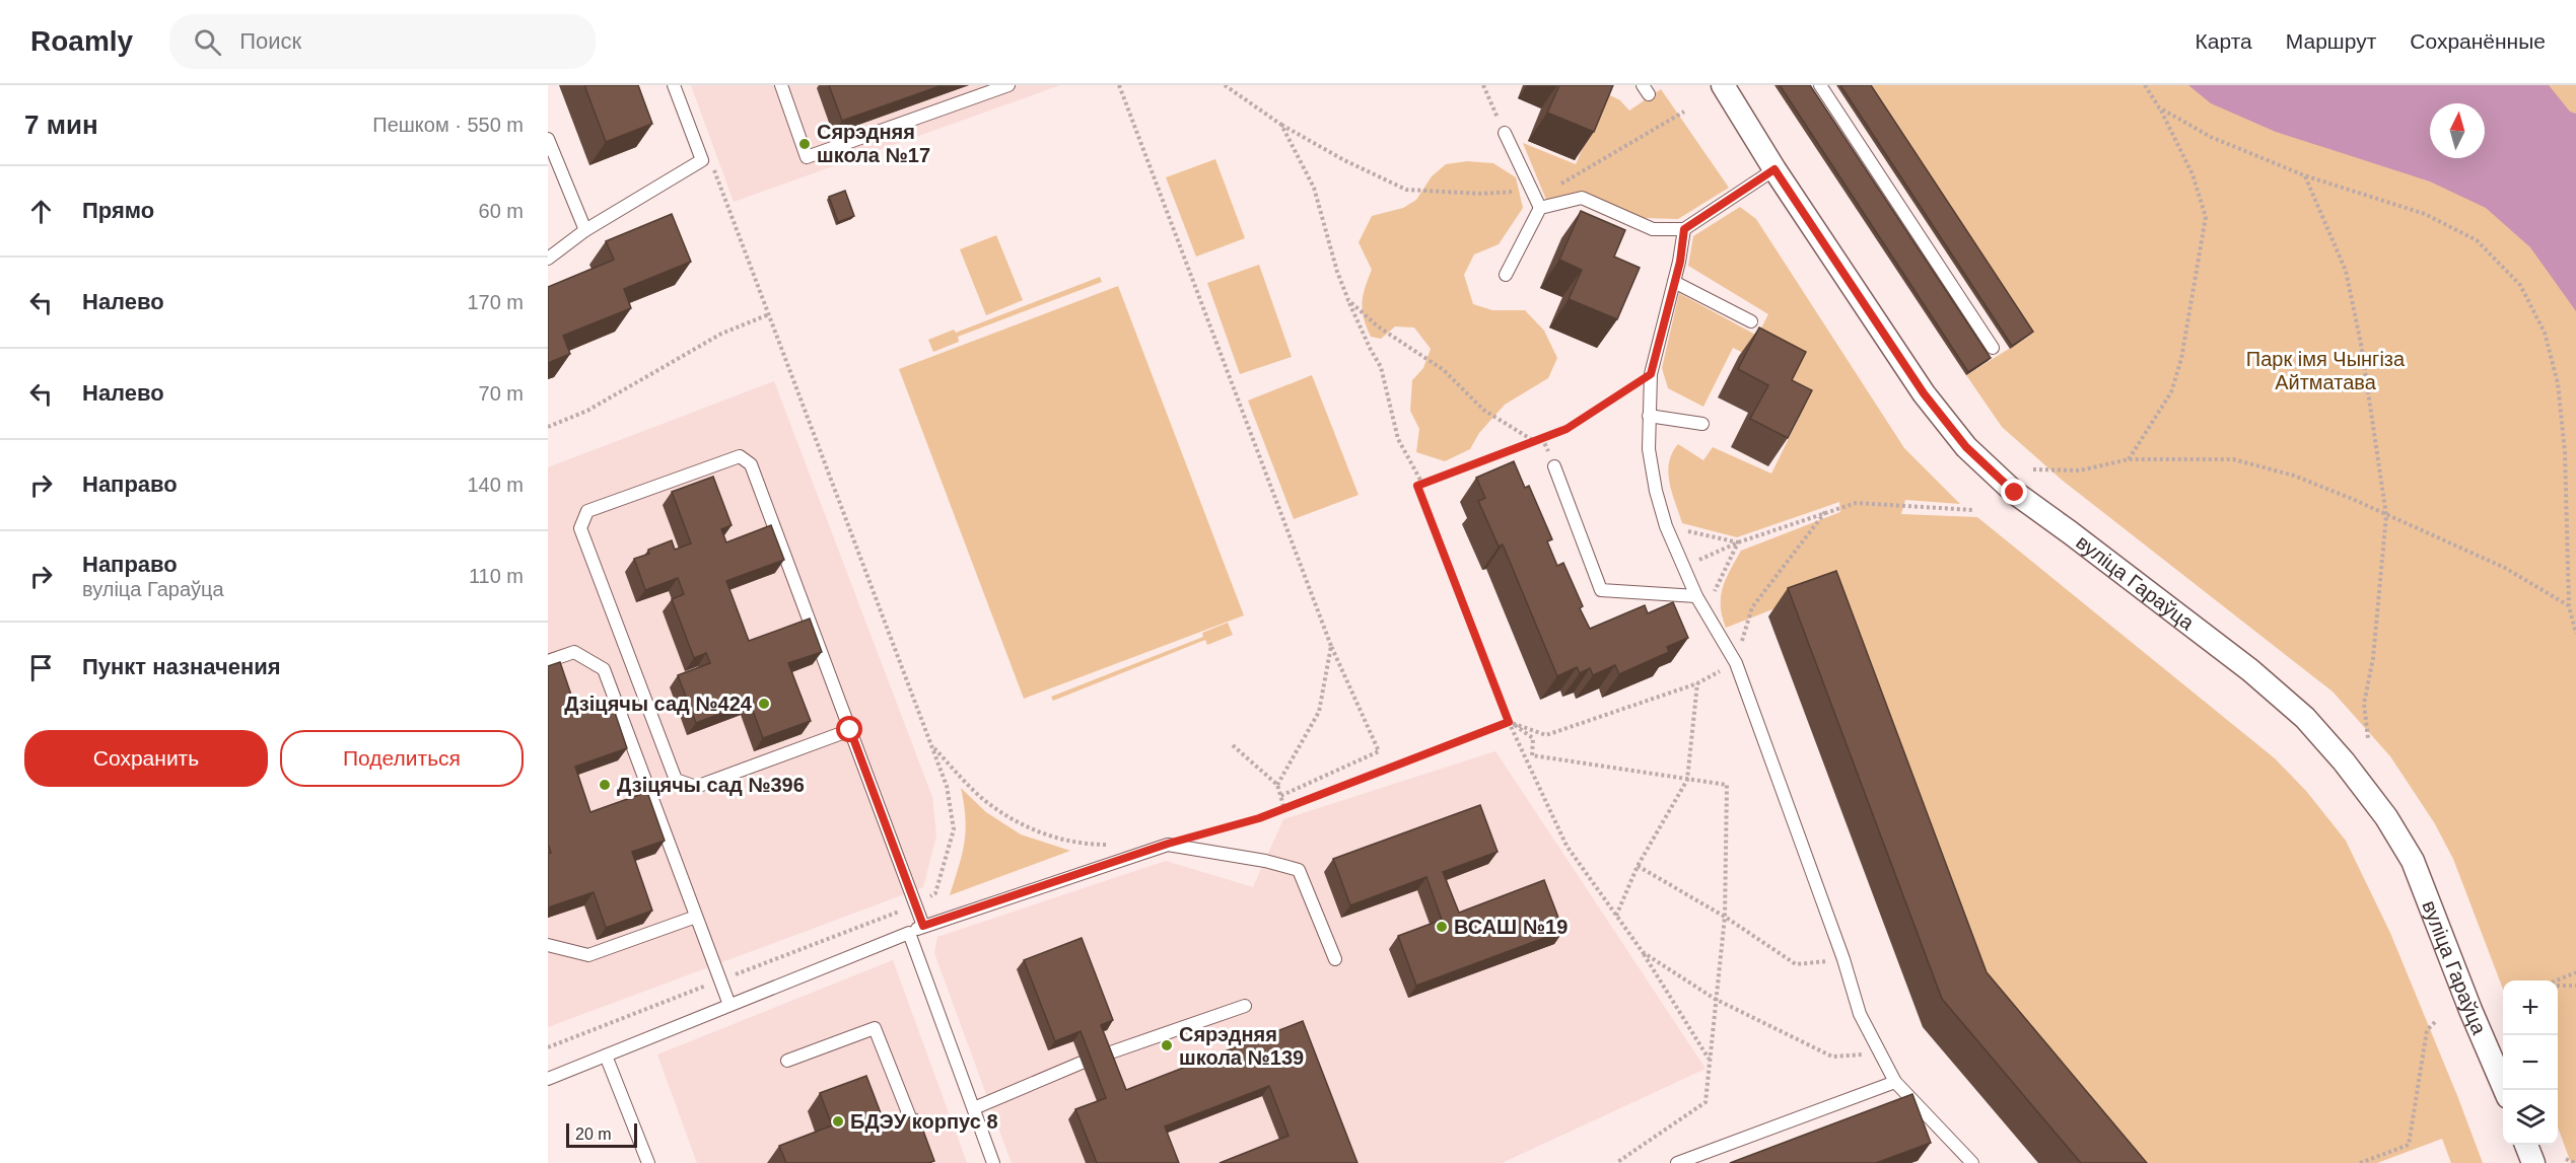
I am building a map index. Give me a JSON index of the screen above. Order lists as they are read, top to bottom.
{
  "streets": {
    "street": ["вуліца Гараўца"]
  },
  "parks": ["Парк імя Чынгіза Айтматава"],
  "places": [
    "Сярэдняя школа №17",
    "Дзіцячы сад №424",
    "Дзіцячы сад №396",
    "ВСАШ №19",
    "Сярэдняя школа №139",
    "БДЭУ корпус 8"
  ],
  "scale_bar": "20 m",
  "north": "top",
  "page": {
    "header": "Roamly",
    "search": "Поиск",
    "nav": ["Карта", "Маршрут", "Сохранённые"],
    "heading": ["7 мин", "Пешком · 550 m"],
    "list": [
      ["Прямо", "60 m"],
      ["Налево", "170 m"],
      ["Налево", "70 m"],
      ["Направо", "140 m"],
      ["Направо", "вуліца Гараўца", "110 m"],
      "Пункт назначения"
    ],
    "buttons": ["Сохранить", "Поделиться"],
    "map_buttons": ["+", "−"],
    "scale": "20 m"
  }
}
